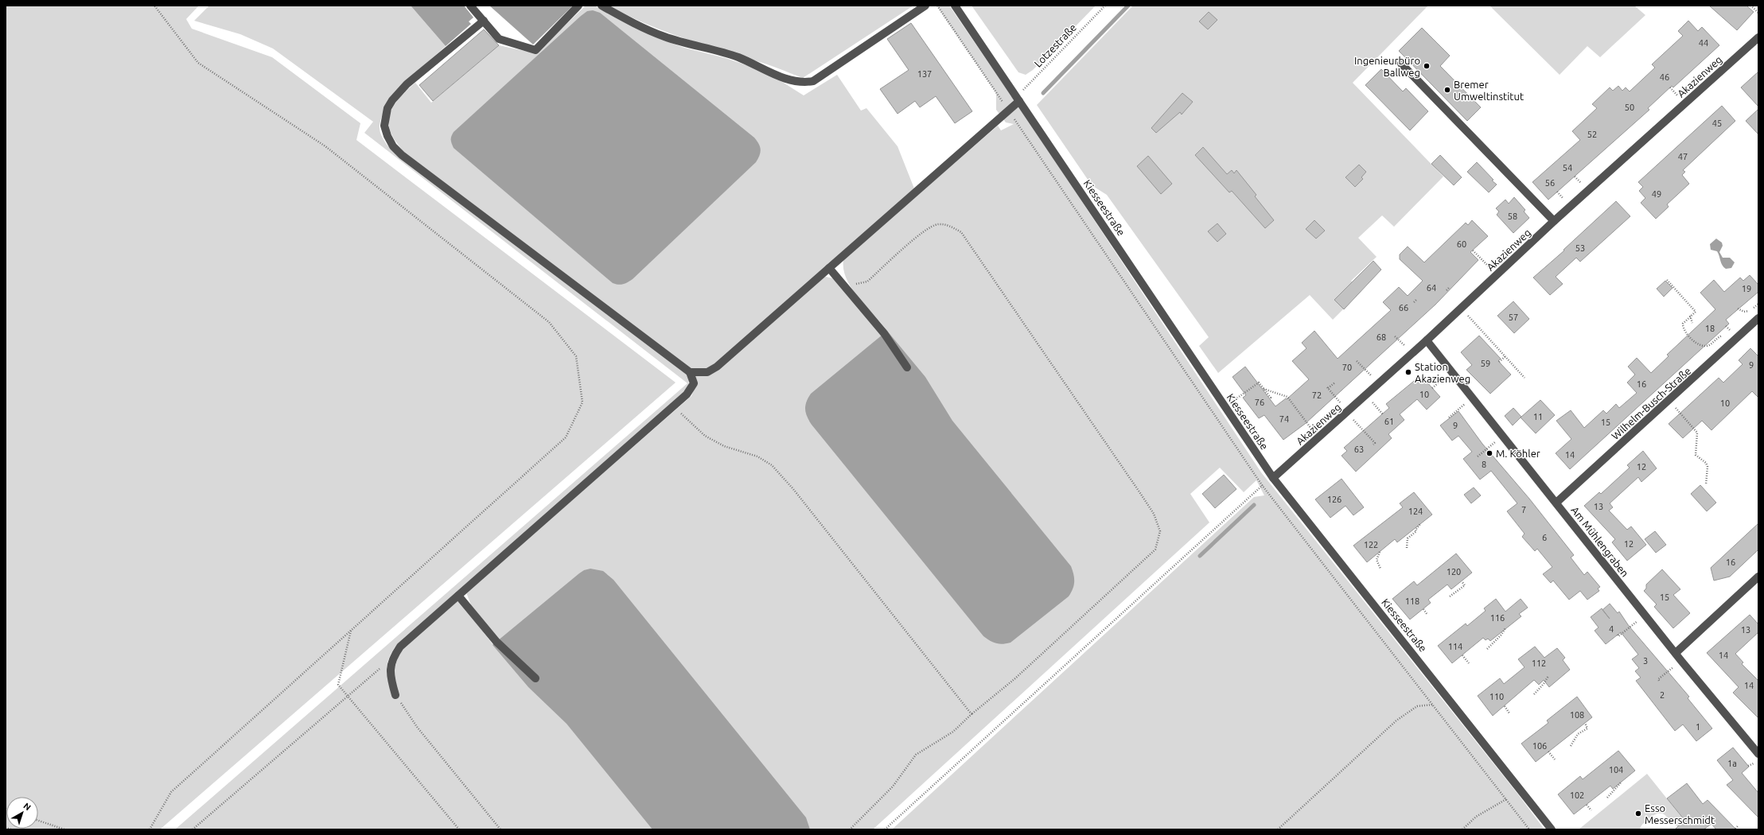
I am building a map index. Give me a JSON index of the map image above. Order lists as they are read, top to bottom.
{
  "streets": {
    "street": [
      "Akazienweg",
      "Kiesseestraße",
      "Wilhelm-Busch-Straße",
      "Am Mühlengraben"
    ],
    "path": ["Lotzestraße"]
  },
  "crossings": [
    ["Lotzestraße", "Kiesseestraße"],
    ["Akazienweg", "Kiesseestraße"],
    ["Akazienweg", "Am Mühlengraben"],
    ["Wilhelm-Busch-Straße", "Am Mühlengraben"]
  ],
  "places": [
    "Ingenieurbüro Ballweg",
    "Bremer Umweltinstitut",
    "Station Akazienweg",
    "M. Köhler",
    "Esso Messerschmidt"
  ],
  "house_numbers": [
    "44",
    "137",
    "46",
    "50",
    "45",
    "52",
    "47",
    "54",
    "56",
    "49",
    "58",
    "60",
    "53",
    "64",
    "19",
    "66",
    "57",
    "18",
    "68",
    "59",
    "9",
    "70",
    "16",
    "10",
    "72",
    "76",
    "10",
    "11",
    "74",
    "61",
    "15",
    "9",
    "63",
    "14",
    "8",
    "12",
    "126",
    "13",
    "7",
    "124",
    "6",
    "12",
    "122",
    "16",
    "120",
    "15",
    "118",
    "116",
    "4",
    "13",
    "114",
    "14",
    "3",
    "112",
    "14",
    "2",
    "110",
    "108",
    "1",
    "106",
    "1a",
    "104",
    "102"
  ],
  "north": "top right"
}
